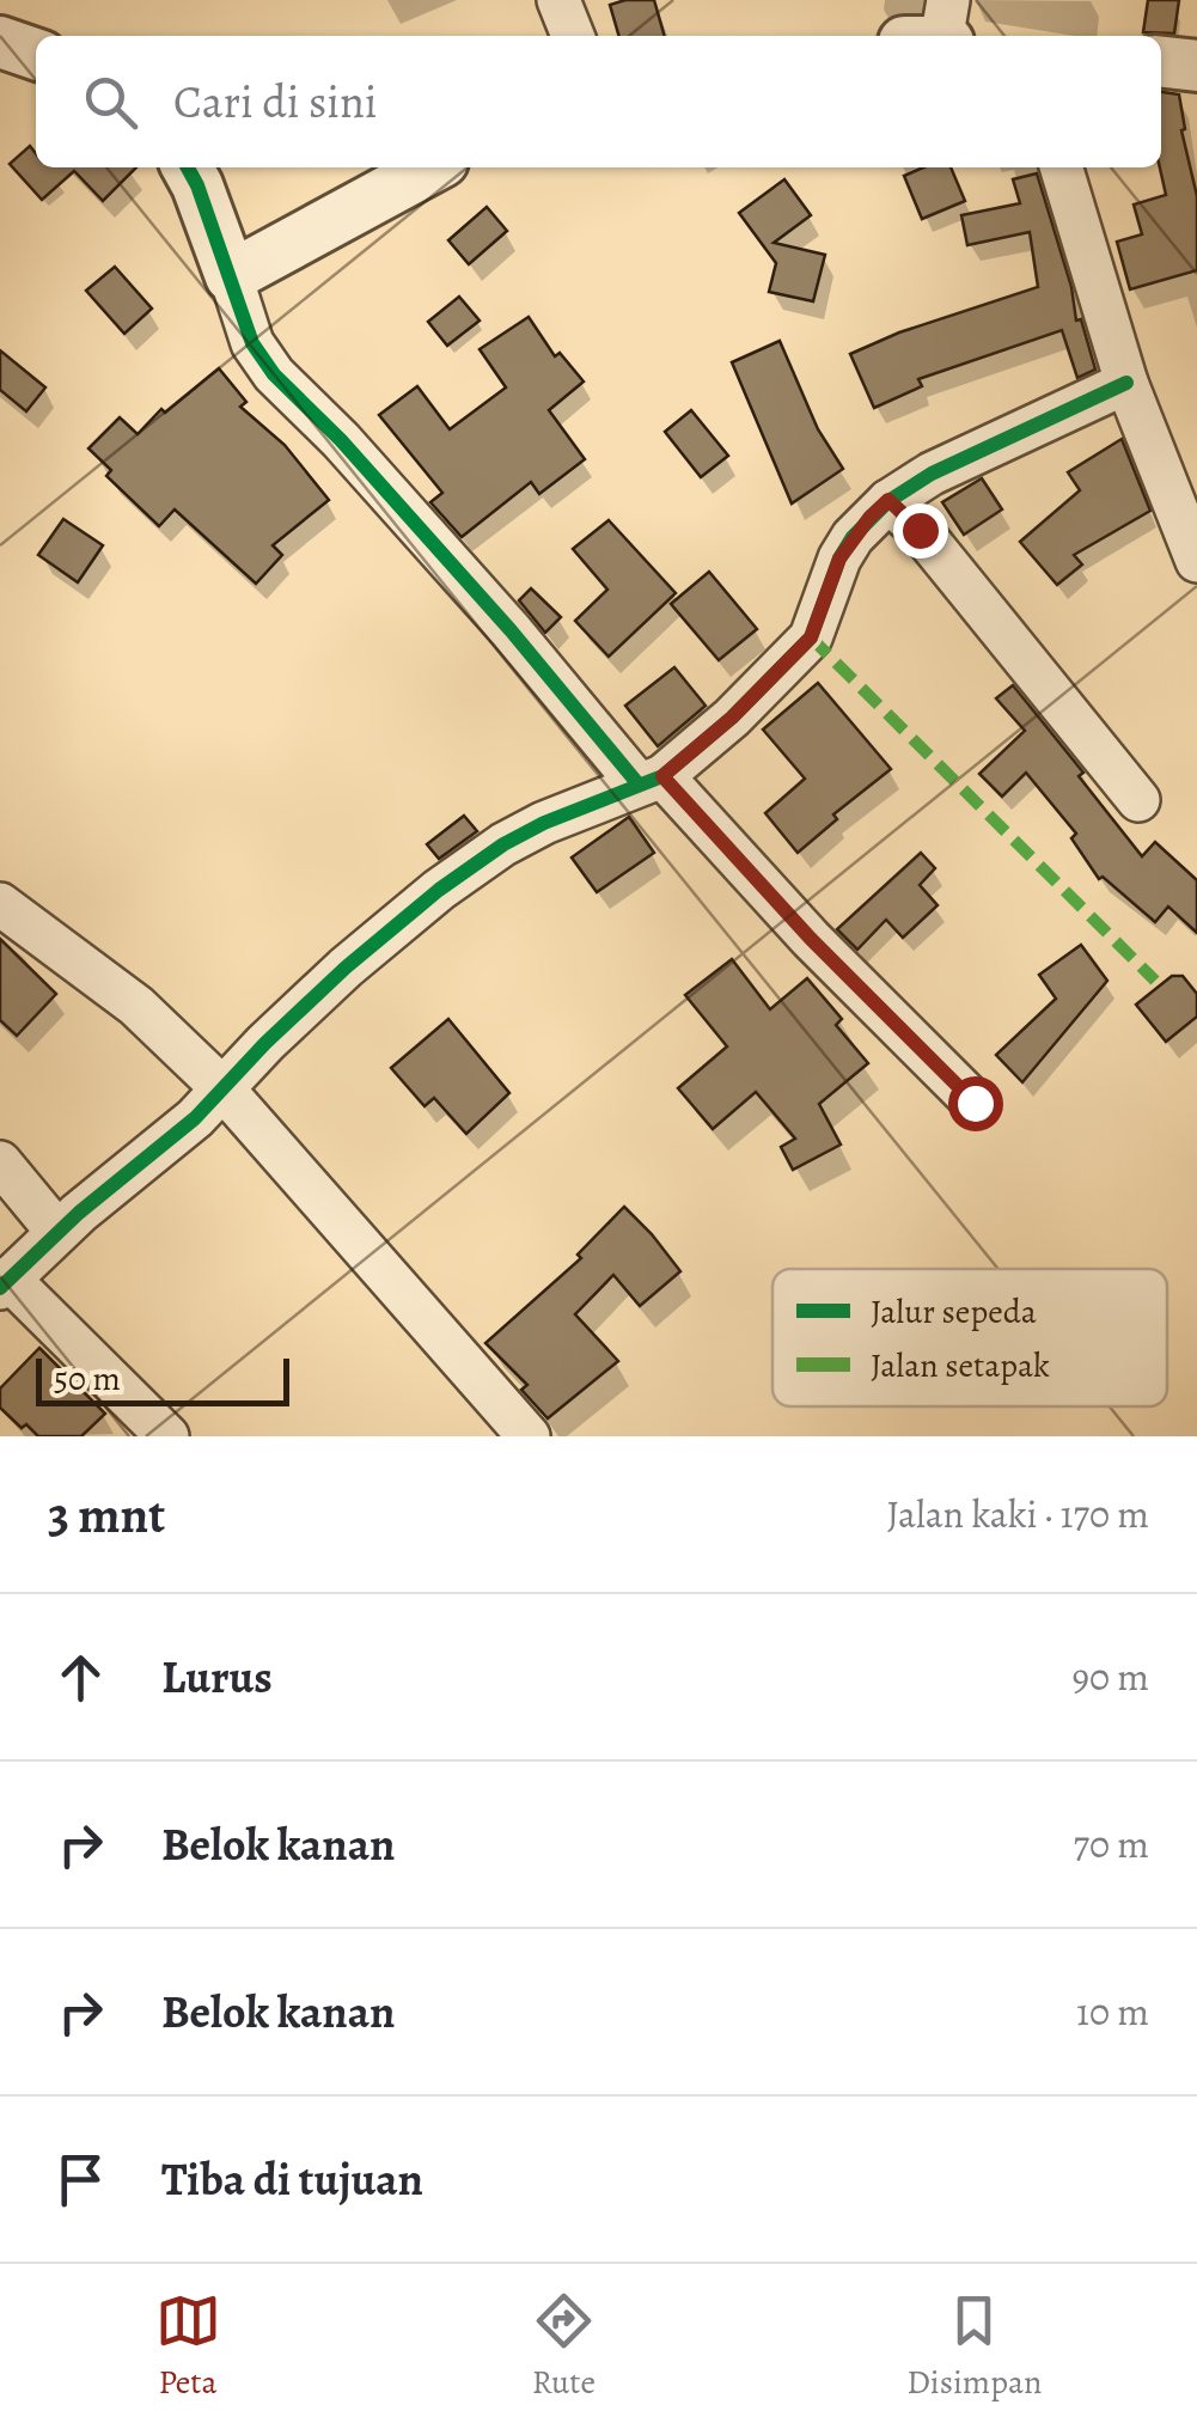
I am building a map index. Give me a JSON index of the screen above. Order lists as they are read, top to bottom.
{
  "legend": ["Jalur sepeda", "Jalan setapak"],
  "scale_bar": "50 m",
  "page": {
    "search": "Cari di sini",
    "scale": "50 m",
    "heading": ["3 mnt", "Jalan kaki · 170 m"],
    "list": [
      ["Lurus", "90 m"],
      ["Belok kanan", "70 m"],
      ["Belok kanan", "10 m"],
      "Tiba di tujuan"
    ],
    "nav": ["Peta", "Rute", "Disimpan"]
  }
}
